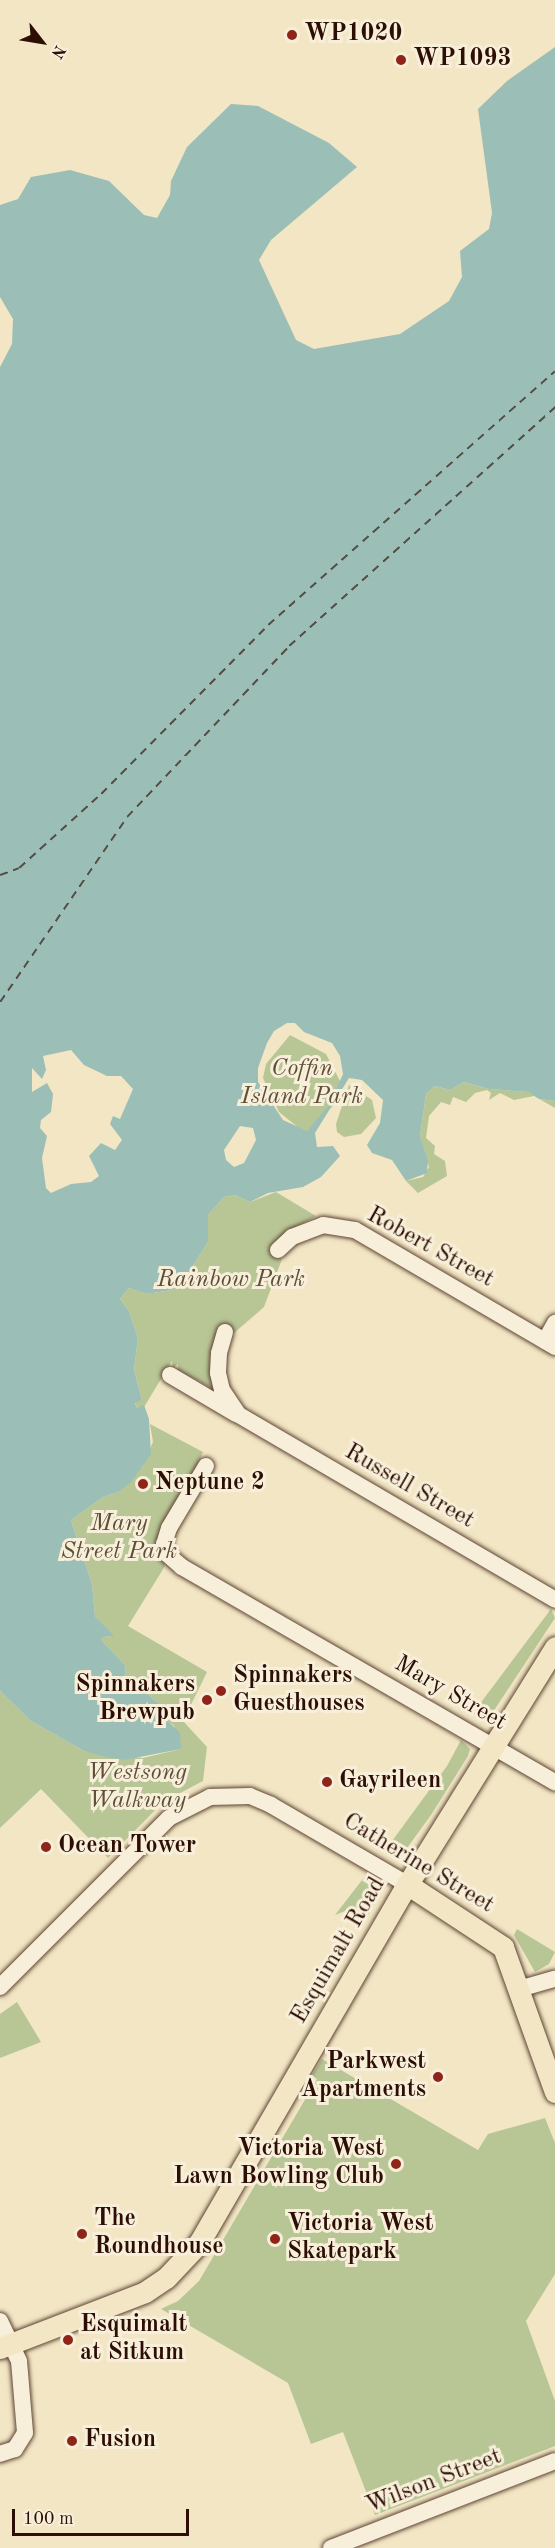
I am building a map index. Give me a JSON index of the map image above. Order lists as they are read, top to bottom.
{
  "streets": {
    "main road": ["Catherine Street", "Esquimalt Road"],
    "street": [
      "Robert Street",
      "Russell Street",
      "Mary Street",
      "Wilson Street"
    ]
  },
  "crossings": [
    ["Mary Street", "Esquimalt Road"],
    ["Catherine Street", "Esquimalt Road"]
  ],
  "parks": [
    "Coffin Island Park",
    "Rainbow Park",
    "Mary Street Park",
    "Westsong Walkway"
  ],
  "places": [
    "WP1020",
    "WP1093",
    "Neptune 2",
    "Spinnakers Guesthouses",
    "Spinnakers Brewpub",
    "Gayrileen",
    "Ocean Tower",
    "Parkwest Apartments",
    "Victoria West Lawn Bowling Club",
    "The Roundhouse",
    "Victoria West Skatepark",
    "Esquimalt at Sitkum",
    "Fusion"
  ],
  "scale_bar": "100 m",
  "north": "bottom right"
}
